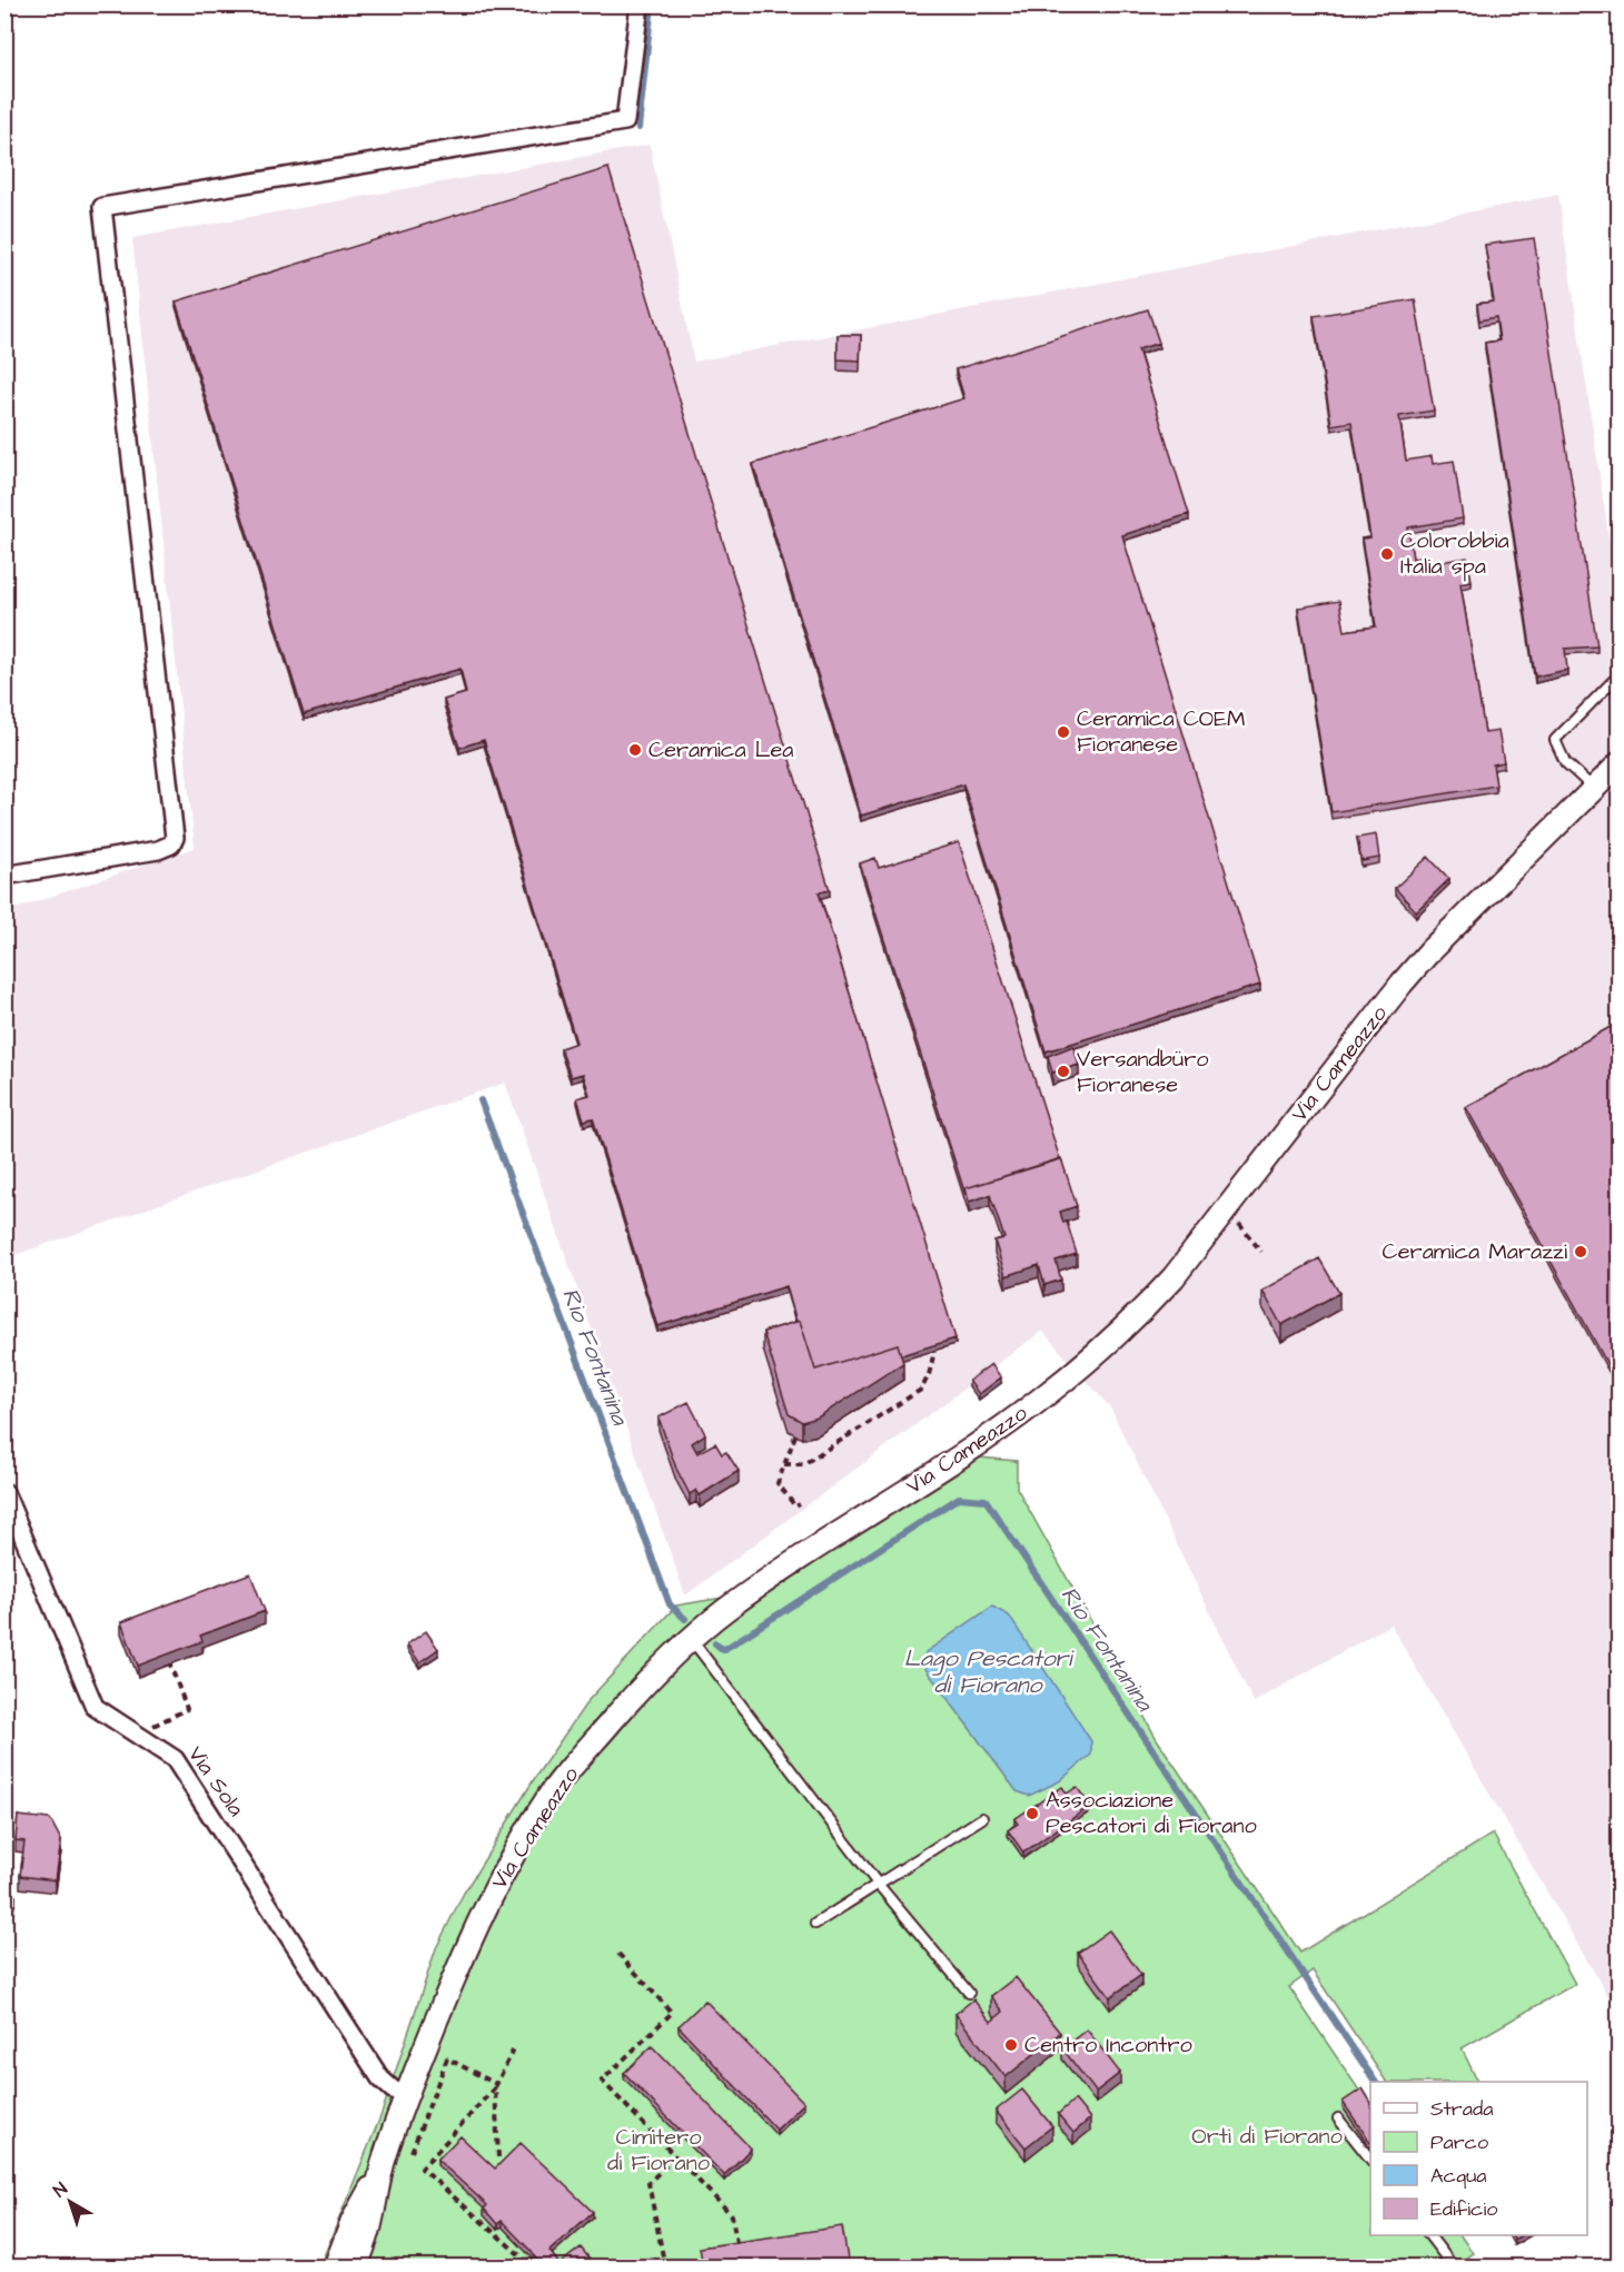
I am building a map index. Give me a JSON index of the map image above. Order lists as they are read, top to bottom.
{
  "streets": {
    "street": ["Via Cameazzo", "Via Sola"]
  },
  "crossings": [
    ["Via Cameazzo", "Via Sola"]
  ],
  "water": ["Rio Fontanina", "Lago Pescatori di Fiorano"],
  "parks": ["Orti di Fiorano", "Cimitero di Fiorano"],
  "places": [
    "Colorobbia Italia spa",
    "Ceramica COEM Fioranese",
    "Ceramica Lea",
    "Versandbüro Fioranese",
    "Ceramica Marazzi",
    "Associazione Pescatori di Fiorano",
    "Centro Incontro"
  ],
  "legend": [
    "Strada",
    "Parco",
    "Acqua",
    "Edificio"
  ],
  "north": "top left"
}
